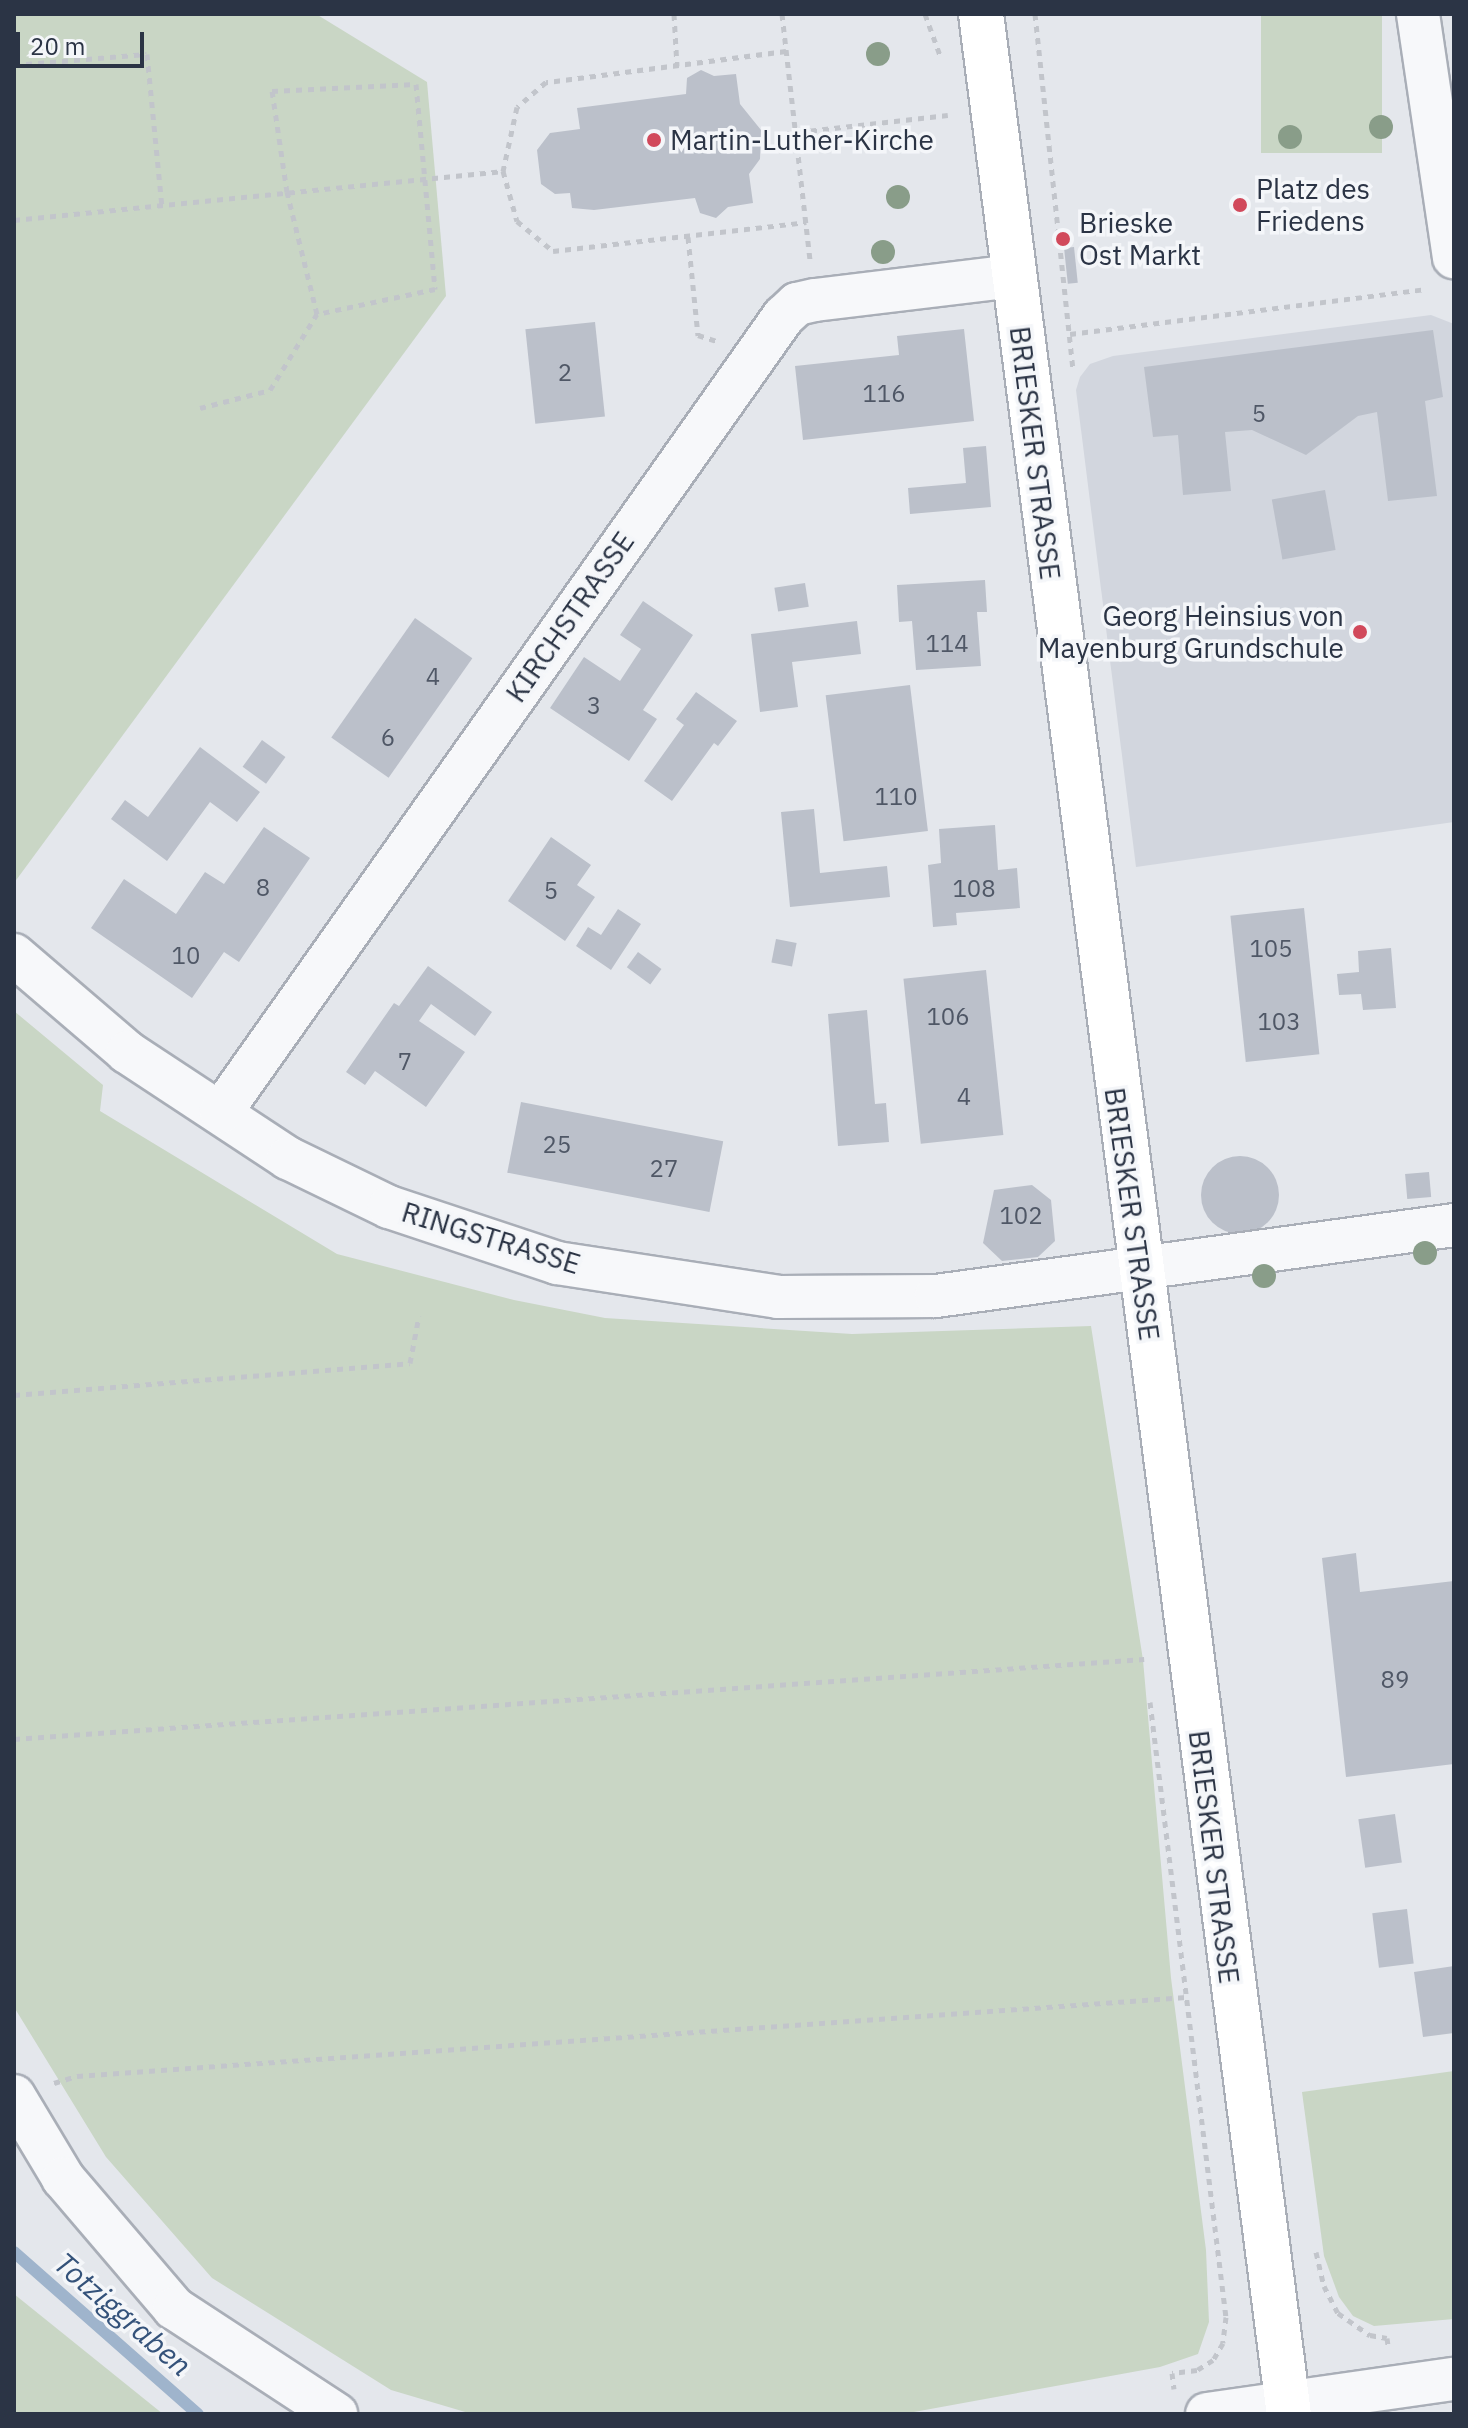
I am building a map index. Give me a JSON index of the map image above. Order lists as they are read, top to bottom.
{
  "streets": {
    "main road": ["BRIESKER STRASSE"],
    "street": ["KIRCHSTRASSE", "RINGSTRASSE"]
  },
  "crossings": [
    ["BRIESKER STRASSE", "KIRCHSTRASSE"],
    ["BRIESKER STRASSE", "RINGSTRASSE"],
    ["KIRCHSTRASSE", "RINGSTRASSE"]
  ],
  "water": ["Totziggraben"],
  "places": [
    "Martin-Luther-Kirche",
    "Platz des Friedens",
    "Brieske Ost Markt",
    "Georg Heinsius von Mayenburg Grundschule"
  ],
  "house_numbers": [
    "2",
    "116",
    "5",
    "114",
    "4",
    "3",
    "6",
    "110",
    "8",
    "108",
    "5",
    "105",
    "10",
    "106",
    "103",
    "7",
    "4",
    "25",
    "27",
    "102",
    "89"
  ],
  "scale_bar": "20 m"
}
